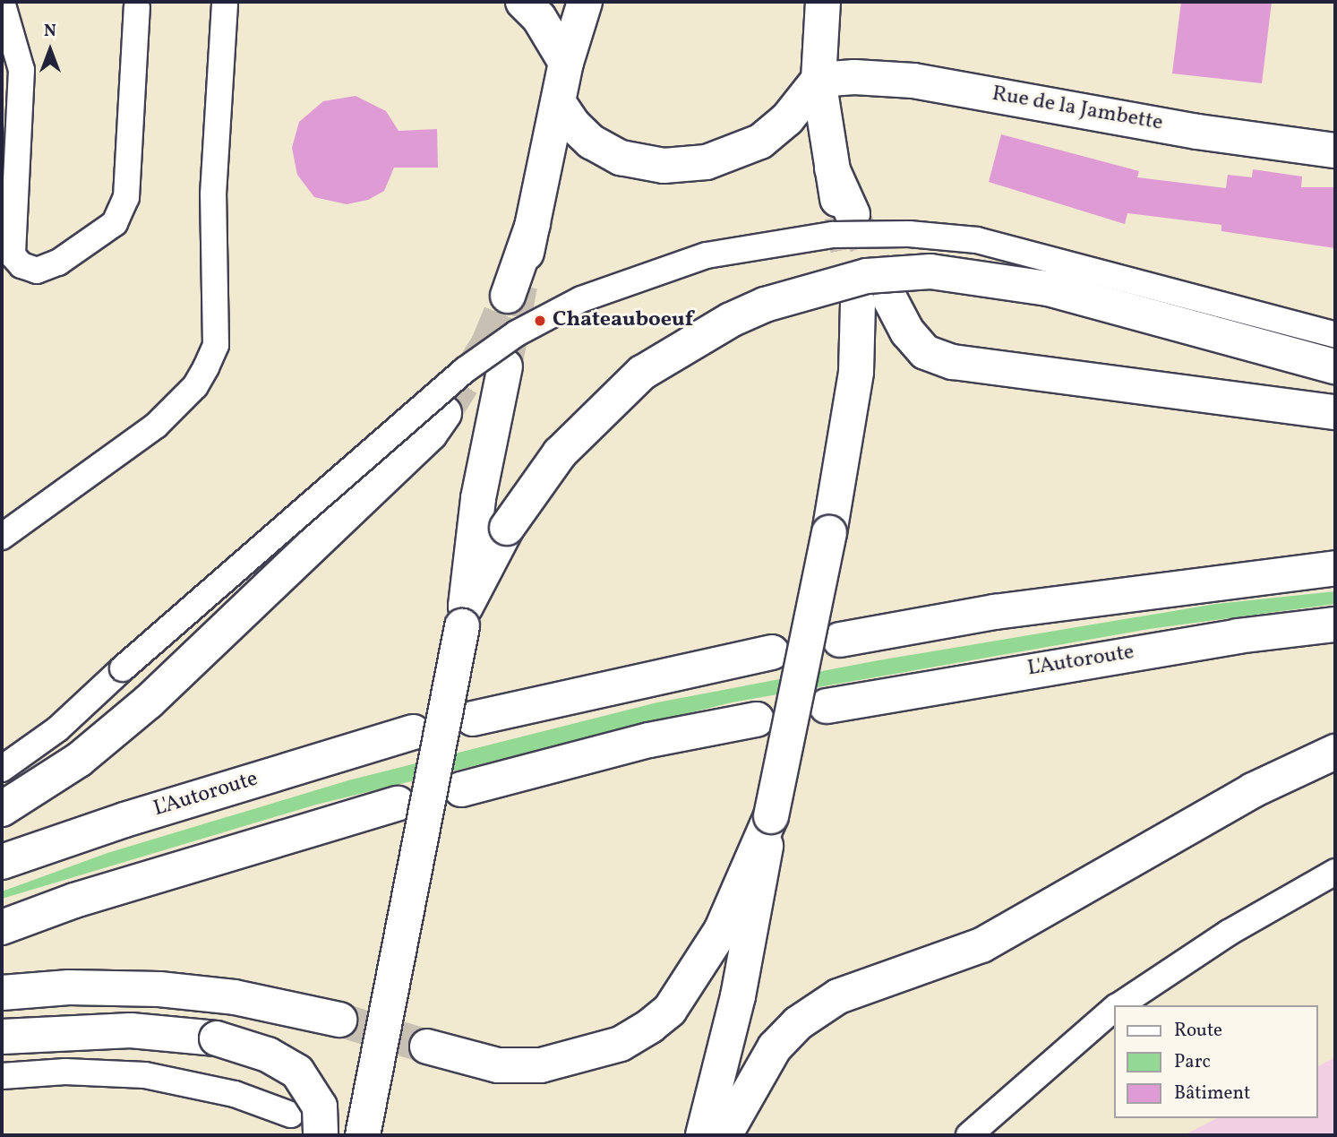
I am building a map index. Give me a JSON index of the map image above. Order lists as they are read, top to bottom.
{
  "streets": {
    "main road": ["Rue de la Jambette", "L'Autoroute"]
  },
  "places": ["Chateauboeuf"],
  "legend": ["Route", "Parc", "Bâtiment"],
  "north": "top"
}
